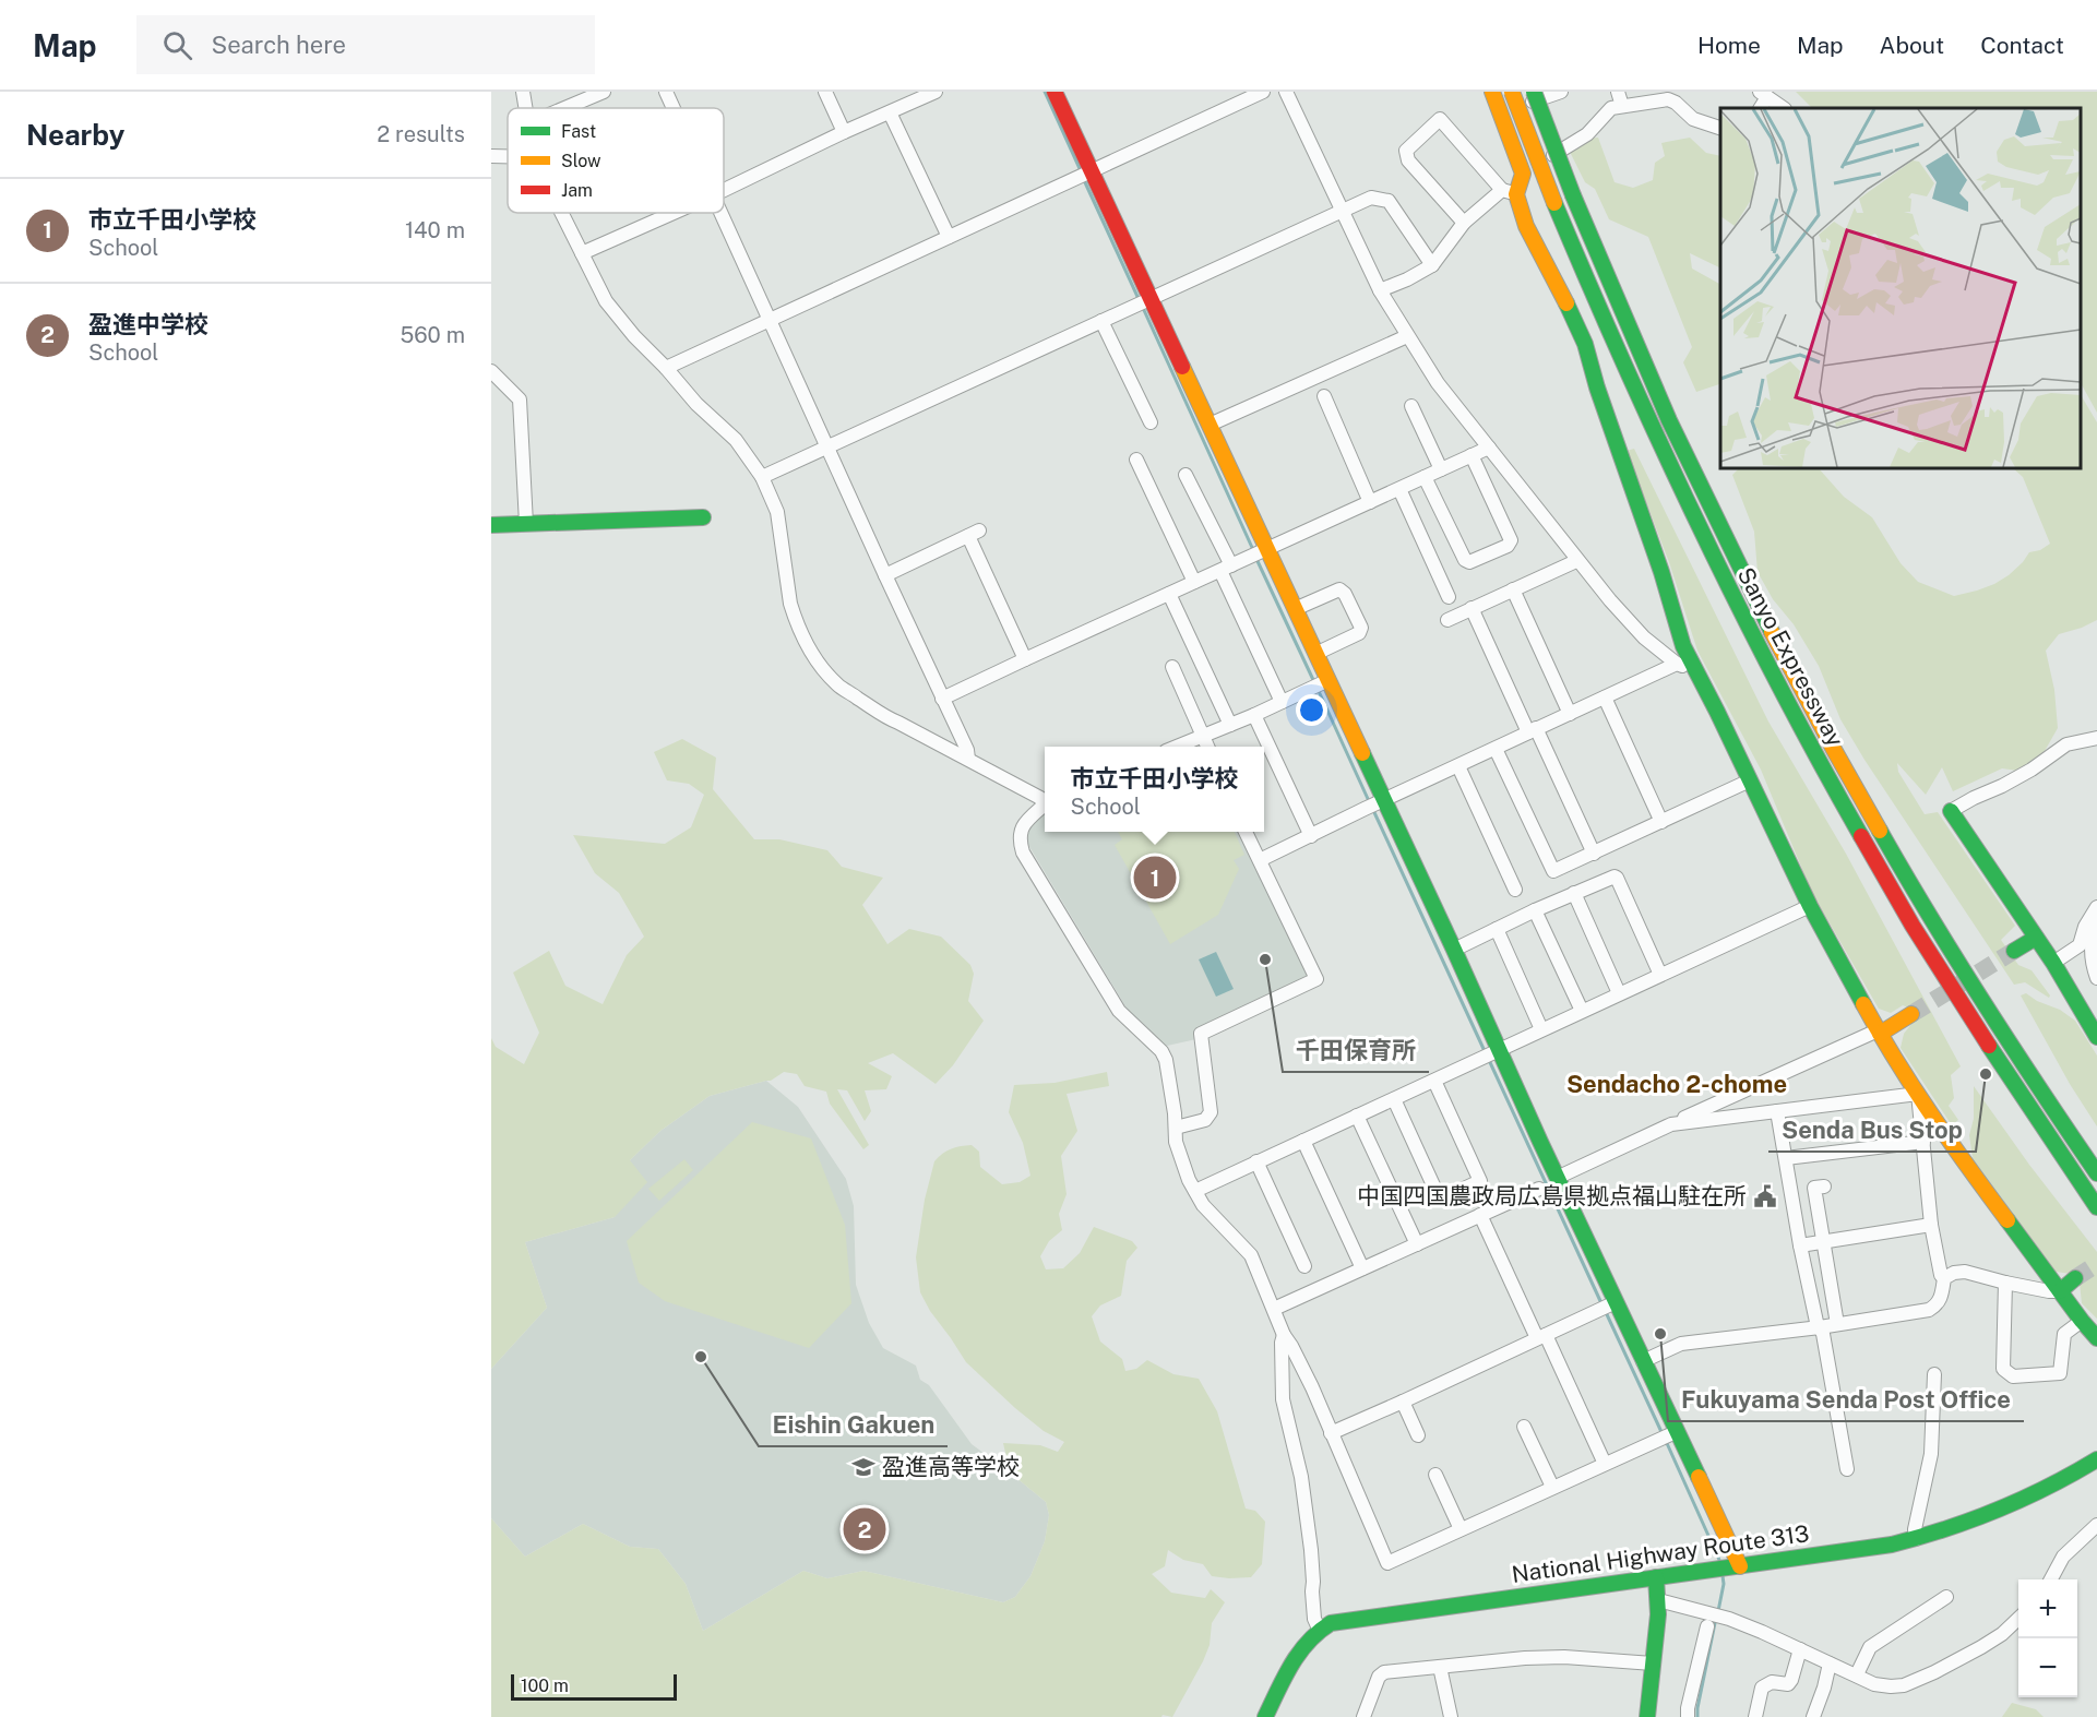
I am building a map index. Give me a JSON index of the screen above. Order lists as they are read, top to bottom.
{
  "streets": {
    "main road": ["Sanyo Expressway", "National Highway Route 313"]
  },
  "districts": ["Sendacho 2-chome"],
  "places": {
    "other": [
      "千田保育所",
      "Senda Bus Stop",
      "Fukuyama Senda Post Office",
      "Eishin Gakuen"
    ],
    "public building": ["中国四国農政局広島県拠点福山駐在所"],
    "school or university": ["盈進高等学校"]
  },
  "legend": ["Fast", "Slow", "Jam"],
  "scale_bar": "100 m",
  "page": {
    "header": "Map",
    "search": "Search here",
    "nav": [
      "Home",
      "Map",
      "About",
      "Contact"
    ],
    "heading": ["Nearby", "2 results"],
    "list": [
      {
        "mark": "1",
        "name": "市立千田小学校",
        "note": "School",
        "value": "140 m"
      },
      {
        "mark": "2",
        "name": "盈進中学校",
        "note": "School",
        "value": "560 m"
      }
    ],
    "popup": ["市立千田小学校", "School"],
    "pins": ["1", "2"],
    "map_buttons": ["+", "−"],
    "scale": "100 m"
  }
}
